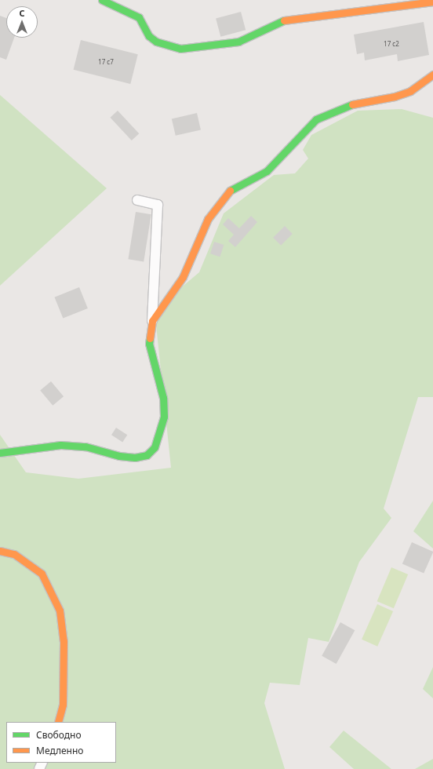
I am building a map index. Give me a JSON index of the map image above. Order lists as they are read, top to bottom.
{
  "house_numbers": ["17 с2", "17 с7"],
  "legend": ["Свободно", "Медленно"],
  "north": "top"
}
